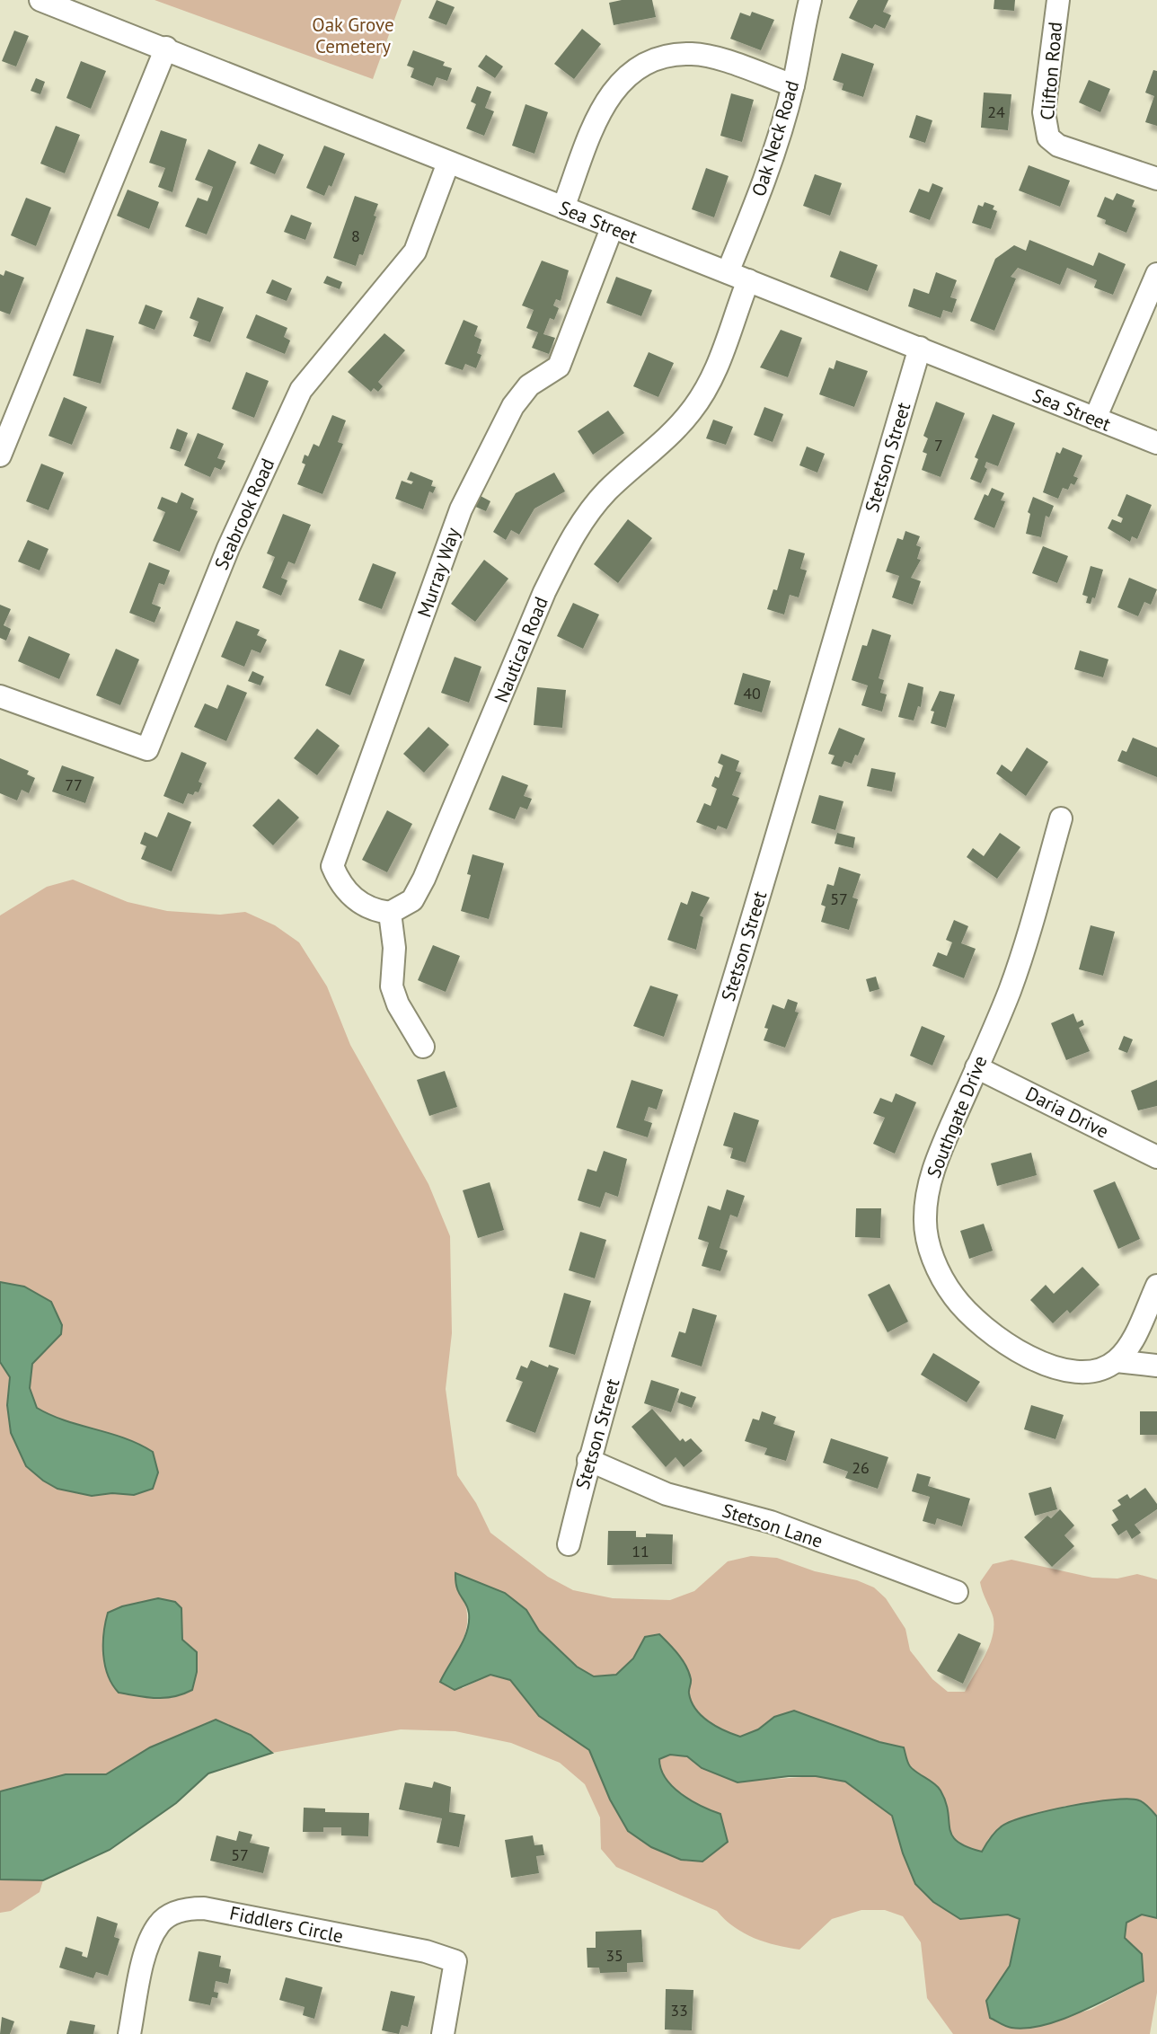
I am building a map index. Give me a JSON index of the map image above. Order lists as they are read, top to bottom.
{
  "streets": {
    "street": [
      "Clifton Road",
      "Oak Neck Road",
      "Sea Street",
      "Stetson Street",
      "Seabrook Road",
      "Murray Way",
      "Nautical Road",
      "Daria Drive",
      "Southgate Drive",
      "Stetson Lane",
      "Fiddlers Circle"
    ]
  },
  "crossings": [
    ["Oak Neck Road", "Sea Street"],
    ["Sea Street", "Stetson Street"],
    ["Sea Street", "Seabrook Road"],
    ["Sea Street", "Murray Way"],
    ["Sea Street", "Nautical Road"],
    ["Stetson Street", "Stetson Lane"],
    ["Murray Way", "Nautical Road"],
    ["Daria Drive", "Southgate Drive"]
  ],
  "parks": ["Oak Grove Cemetery"],
  "house_numbers": [
    "24",
    "8",
    "7",
    "40",
    "77",
    "57",
    "26",
    "11",
    "57",
    "35",
    "33"
  ]
}
